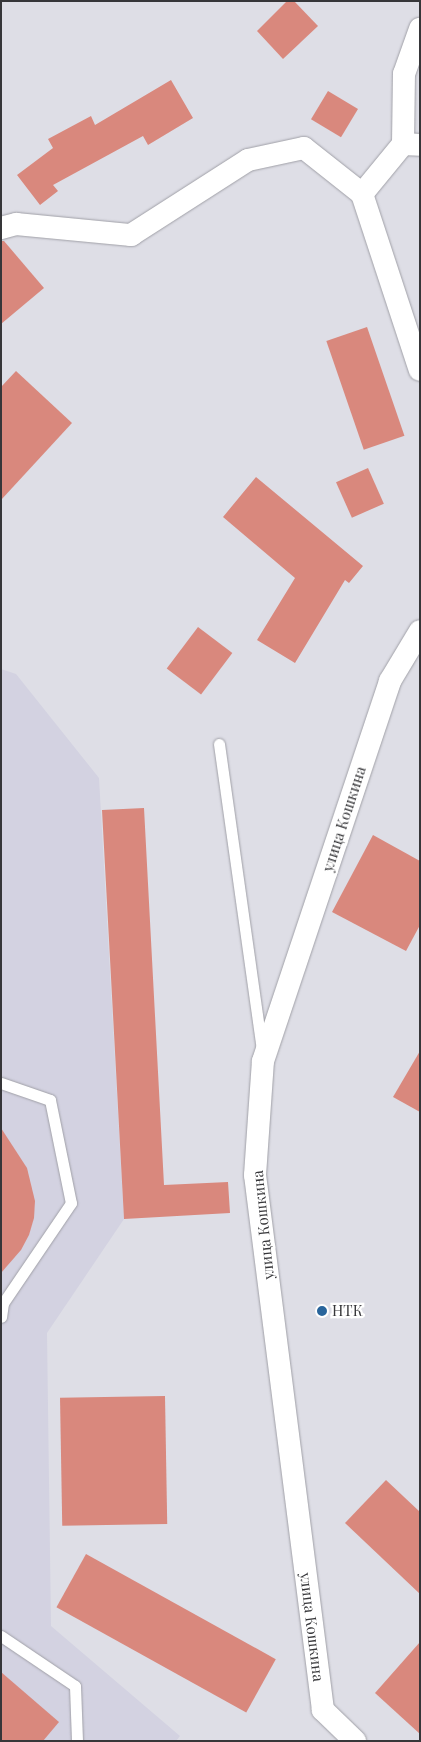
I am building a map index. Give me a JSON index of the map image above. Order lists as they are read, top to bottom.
{
  "streets": {
    "street": ["улица Кошкина"]
  },
  "places": ["НТК"]
}
